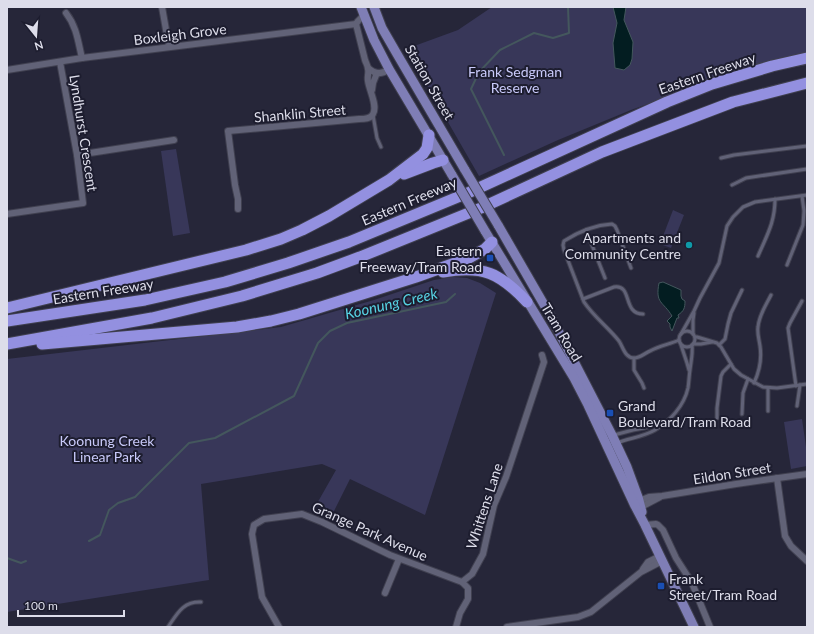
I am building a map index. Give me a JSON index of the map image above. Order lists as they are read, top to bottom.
{
  "streets": {
    "highway": ["Eastern Freeway"],
    "main road": ["Station Street", "Tram Road"],
    "street": [
      "Boxleigh Grove",
      "Shanklin Street",
      "Lyndhurst Crescent",
      "Eildon Street",
      "Whittens Lane",
      "Grange Park Avenue"
    ]
  },
  "crossings": [
    ["Boxleigh Grove", "Lyndhurst Crescent"],
    ["Station Street", "Tram Road"],
    ["Tram Road", "Eildon Street"],
    ["Whittens Lane", "Grange Park Avenue"]
  ],
  "water": ["Koonung Creek"],
  "parks": ["Frank Sedgman Reserve", "Koonung Creek Linear Park"],
  "places": {
    "other": ["Apartments and Community Centre"],
    "transit": ["Eastern Freeway/Tram Road", "Grand Boulevard/Tram Road", "Frank Street/Tram Road"]
  },
  "scale_bar": "100 m",
  "north": "bottom"
}
